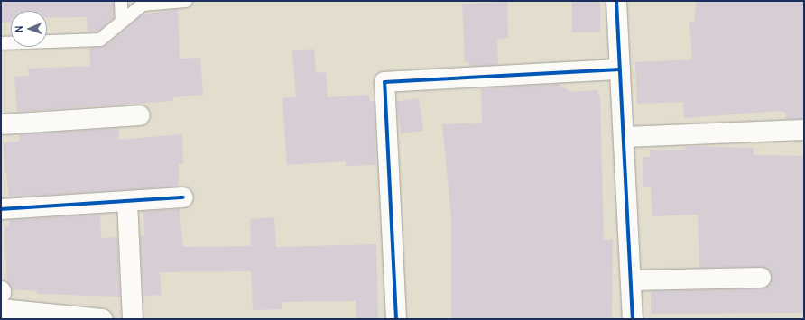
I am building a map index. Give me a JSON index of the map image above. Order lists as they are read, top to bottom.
{
  "north": "left"
}
